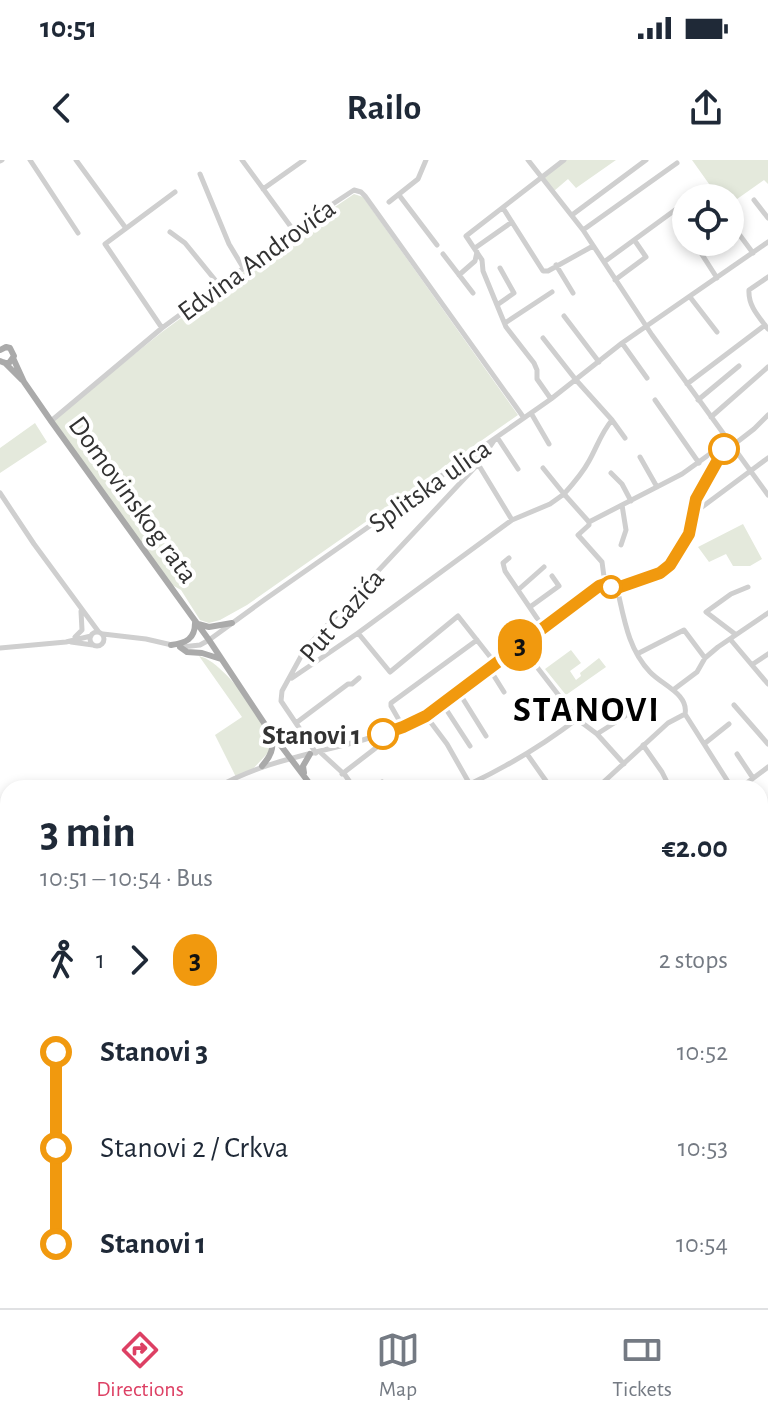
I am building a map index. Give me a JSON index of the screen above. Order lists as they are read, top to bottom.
{
  "streets": {
    "main road": ["Domovinskog rata"],
    "street": ["Edvina Androvića", "Splitska ulica", "Put Gazića"]
  },
  "crossings": [
    ["Edvina Androvića", "Splitska ulica"],
    ["Edvina Androvića", "Domovinskog rata"],
    ["Splitska ulica", "Domovinskog rata"],
    ["Splitska ulica", "Put Gazića"]
  ],
  "districts": ["STANOVI"],
  "places": ["Stanovi 1"],
  "lines": ["bus line 3"],
  "page": {
    "status": "10:51",
    "header": "Railo",
    "on_map": "3",
    "heading": ["3 min", "10:51 – 10:54 · Bus", "€2.00"],
    "legs": ["1", "3", "2 stops"],
    "list": [
      {
        "name": "Stanovi 3",
        "value": "10:52"
      },
      {
        "name": "Stanovi 2 / Crkva",
        "value": "10:53"
      },
      {
        "name": "Stanovi 1",
        "value": "10:54"
      }
    ],
    "tabs": ["Directions", "Map", "Tickets"]
  }
}
